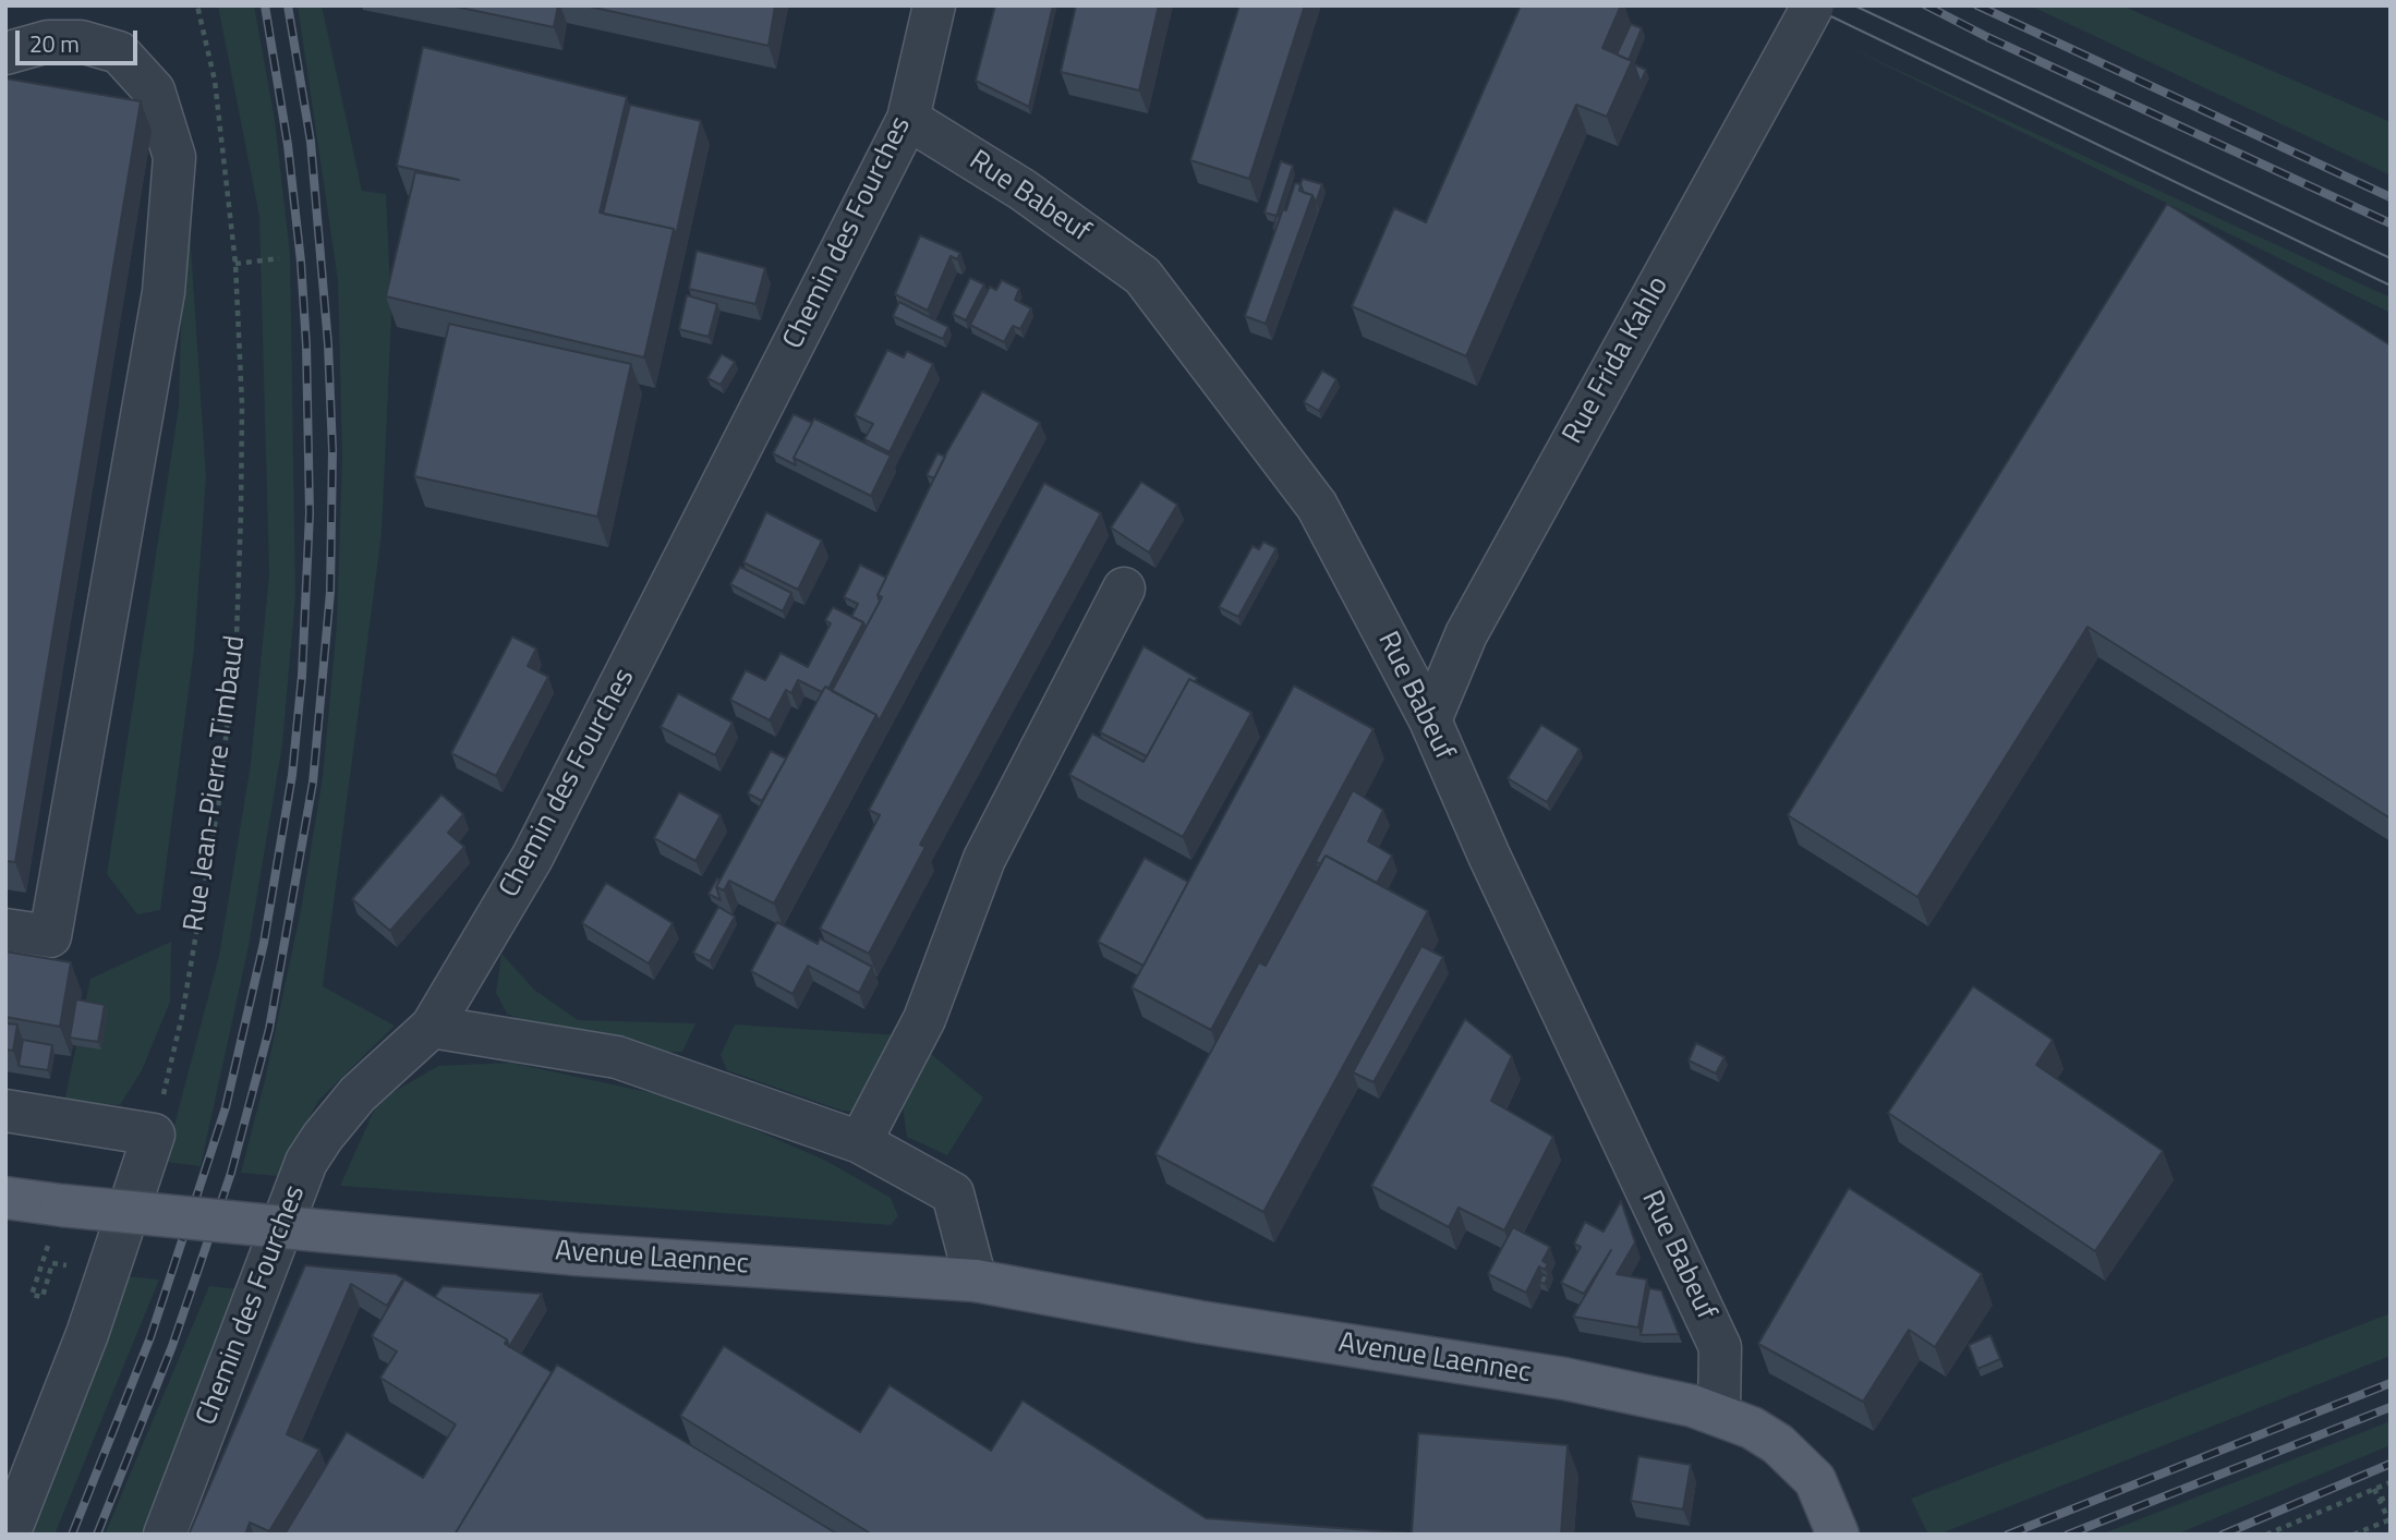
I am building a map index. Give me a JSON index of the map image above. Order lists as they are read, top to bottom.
{
  "streets": {
    "main road": ["Avenue Laennec"],
    "street": ["Rue Babeuf", "Chemin des Fourches", "Rue Frida Kahlo"],
    "path": ["Rue Jean-Pierre Timbaud"]
  },
  "crossings": [
    ["Rue Babeuf", "Chemin des Fourches"],
    ["Rue Babeuf", "Rue Frida Kahlo"],
    ["Rue Babeuf", "Avenue Laennec"]
  ],
  "scale_bar": "20 m"
}
